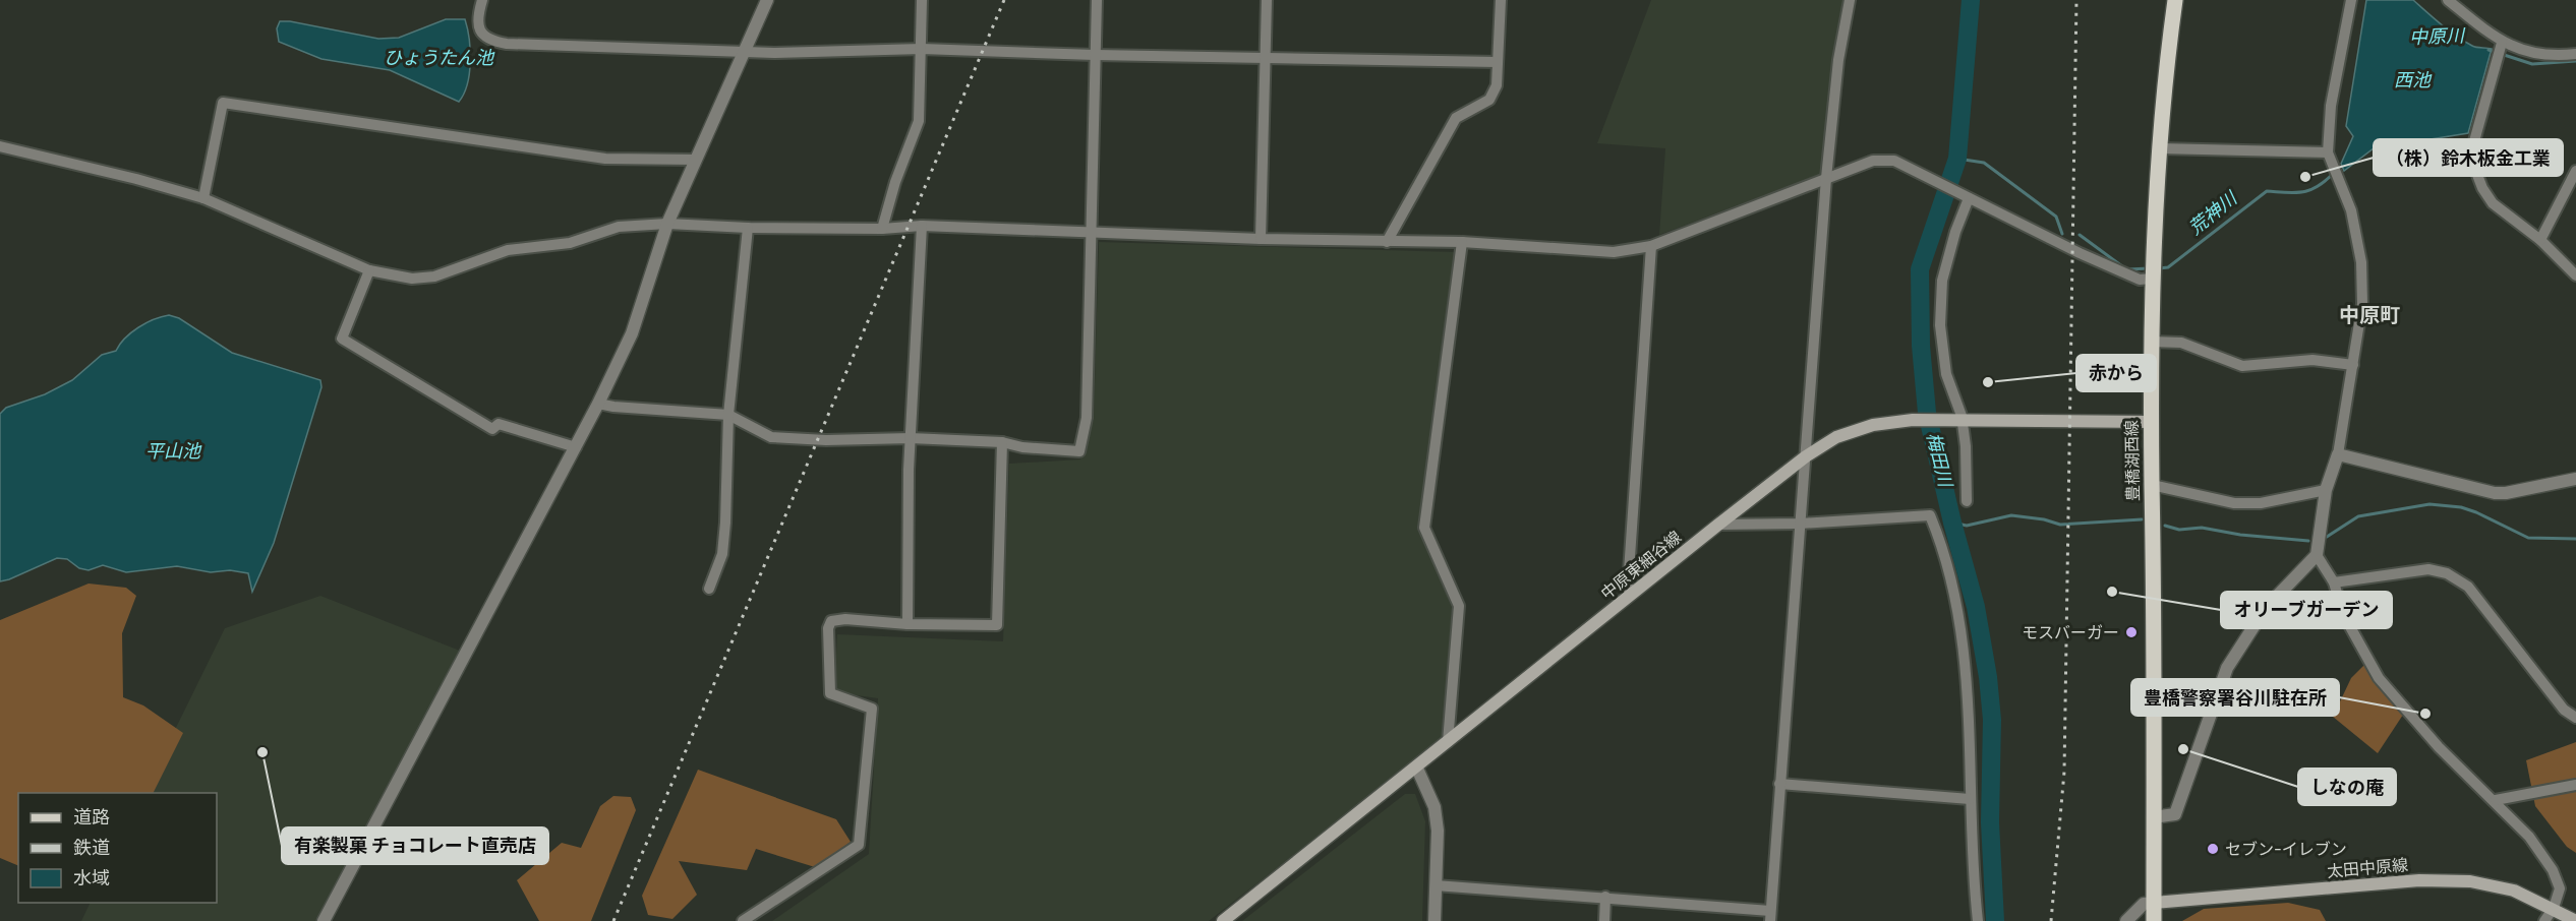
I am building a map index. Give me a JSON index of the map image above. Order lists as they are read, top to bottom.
{
  "streets": {
    "main road": ["豊橋湖西線", "中原東細谷線", "太田中原線"]
  },
  "crossings": [
    ["豊橋湖西線", "中原東細谷線"],
    ["豊橋湖西線", "太田中原線"]
  ],
  "districts": ["中原町"],
  "water": [
    "中原川",
    "ひょうたん池",
    "西池",
    "荒神川",
    "平山池",
    "梅田川"
  ],
  "places": [
    "（株）鈴木板金工業",
    "赤から",
    "オリーブガーデン",
    "モスバーガー",
    "豊橋警察署谷川駐在所",
    "しなの庵",
    "有楽製菓 チョコレート直売店",
    "セブン-イレブン"
  ],
  "legend": ["道路", "鉄道", "水域"]
}
